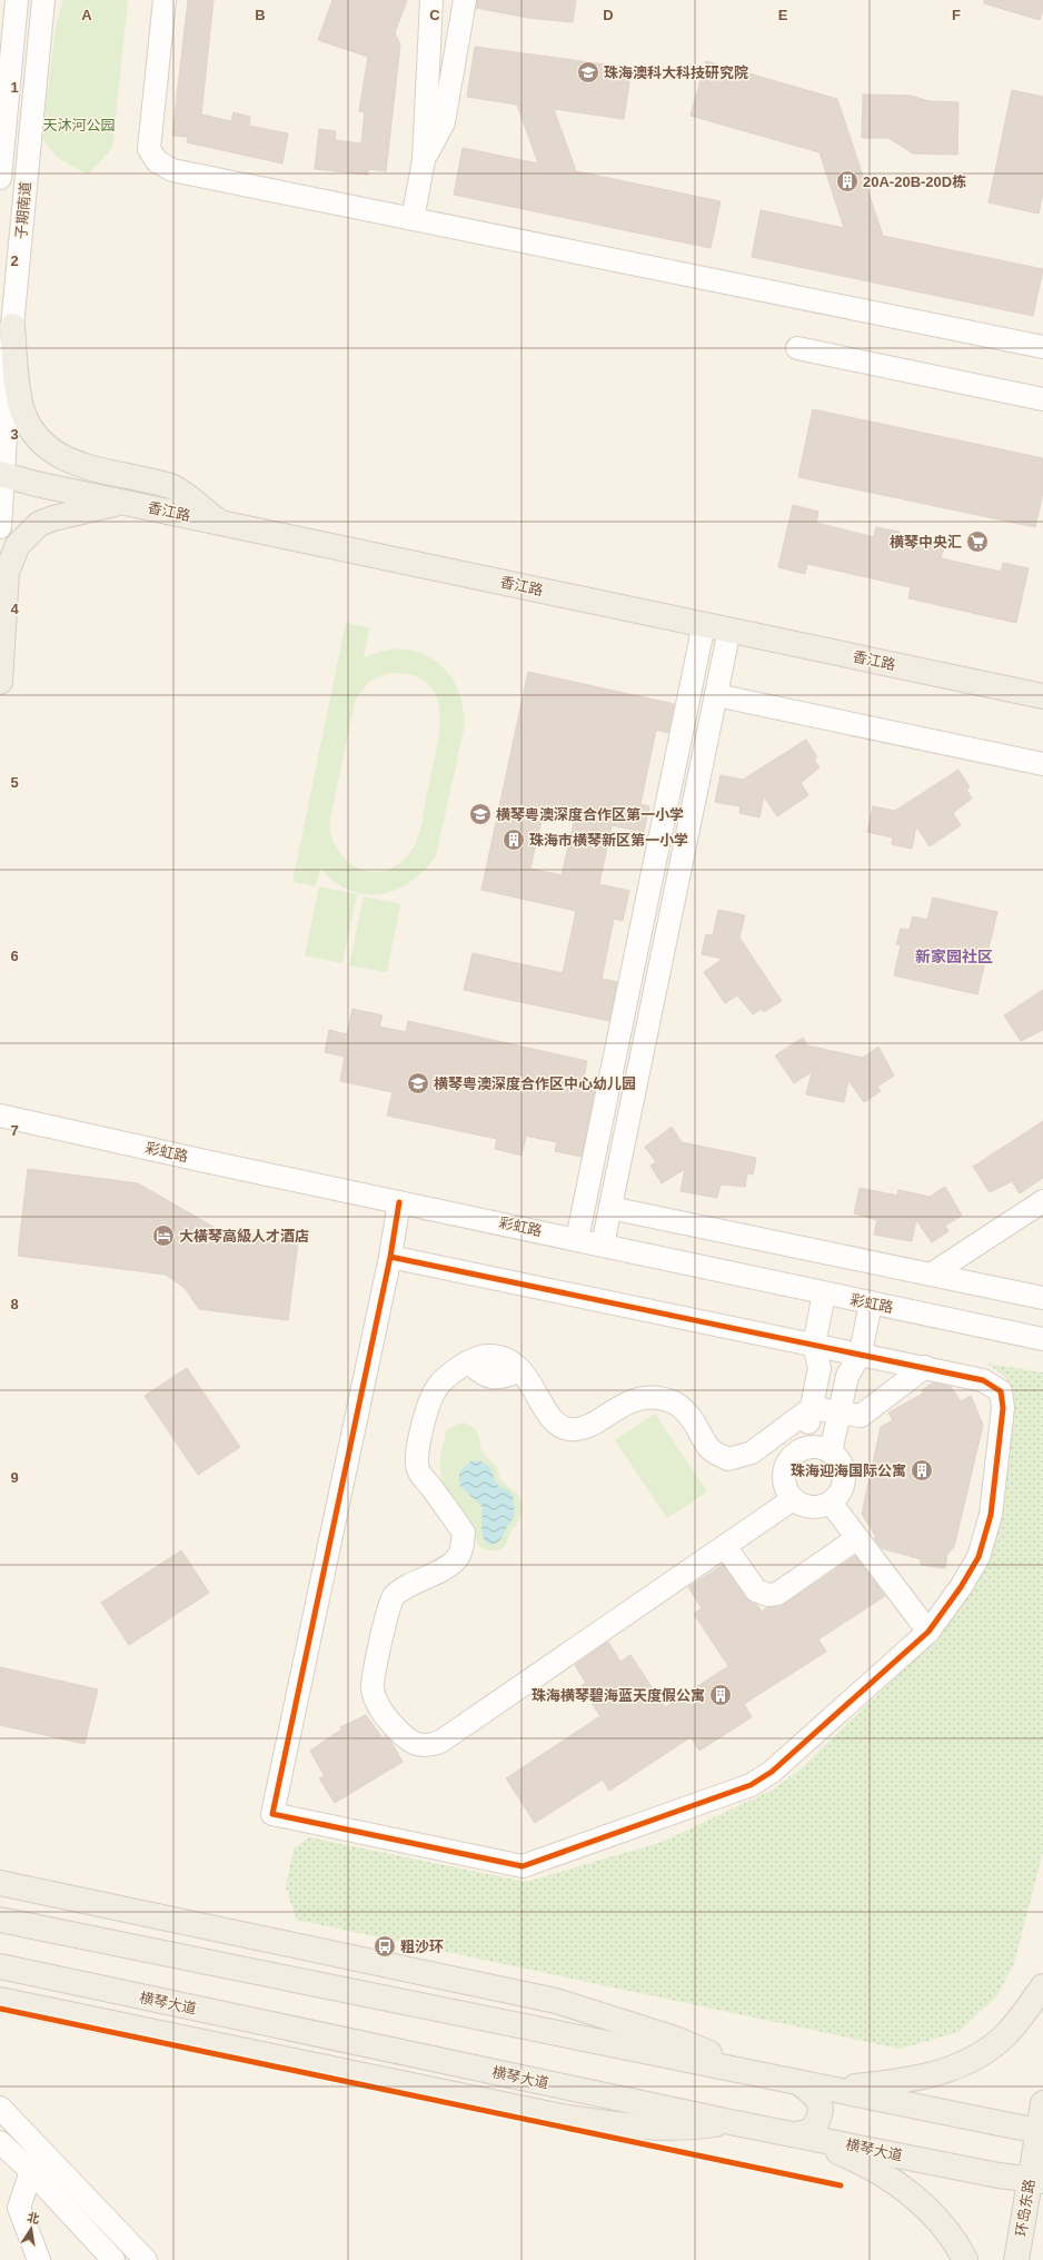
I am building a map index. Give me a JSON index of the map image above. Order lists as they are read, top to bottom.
{
  "streets": {
    "main road": ["香江路", "横琴大道", "环岛东路"],
    "street": ["子期南道", "彩虹路"]
  },
  "crossings": [
    ["子期南道", "香江路"],
    ["横琴大道", "环岛东路"]
  ],
  "districts": ["新家园社区"],
  "parks": ["天沐河公园"],
  "places": {
    "school or university": ["珠海澳科大科技研究院", "横琴粤澳深度合作区第一小学", "横琴粤澳深度合作区中心幼儿园"],
    "building": [
      "20A-20B-20D栋",
      "珠海市横琴新区第一小学",
      "珠海迎海国际公寓",
      "珠海横琴碧海蓝天度假公寓"
    ],
    "supermarket": ["横琴中央汇"],
    "hotel": ["大橫琴高級人才酒店"],
    "bus stop": ["粗沙环"]
  },
  "north": "top",
  "grid": {
    "columns": [
      "A",
      "B",
      "C",
      "D",
      "E",
      "F"
    ],
    "rows": [
      "1",
      "2",
      "3",
      "4",
      "5",
      "6",
      "7",
      "8",
      "9"
    ]
  }
}
